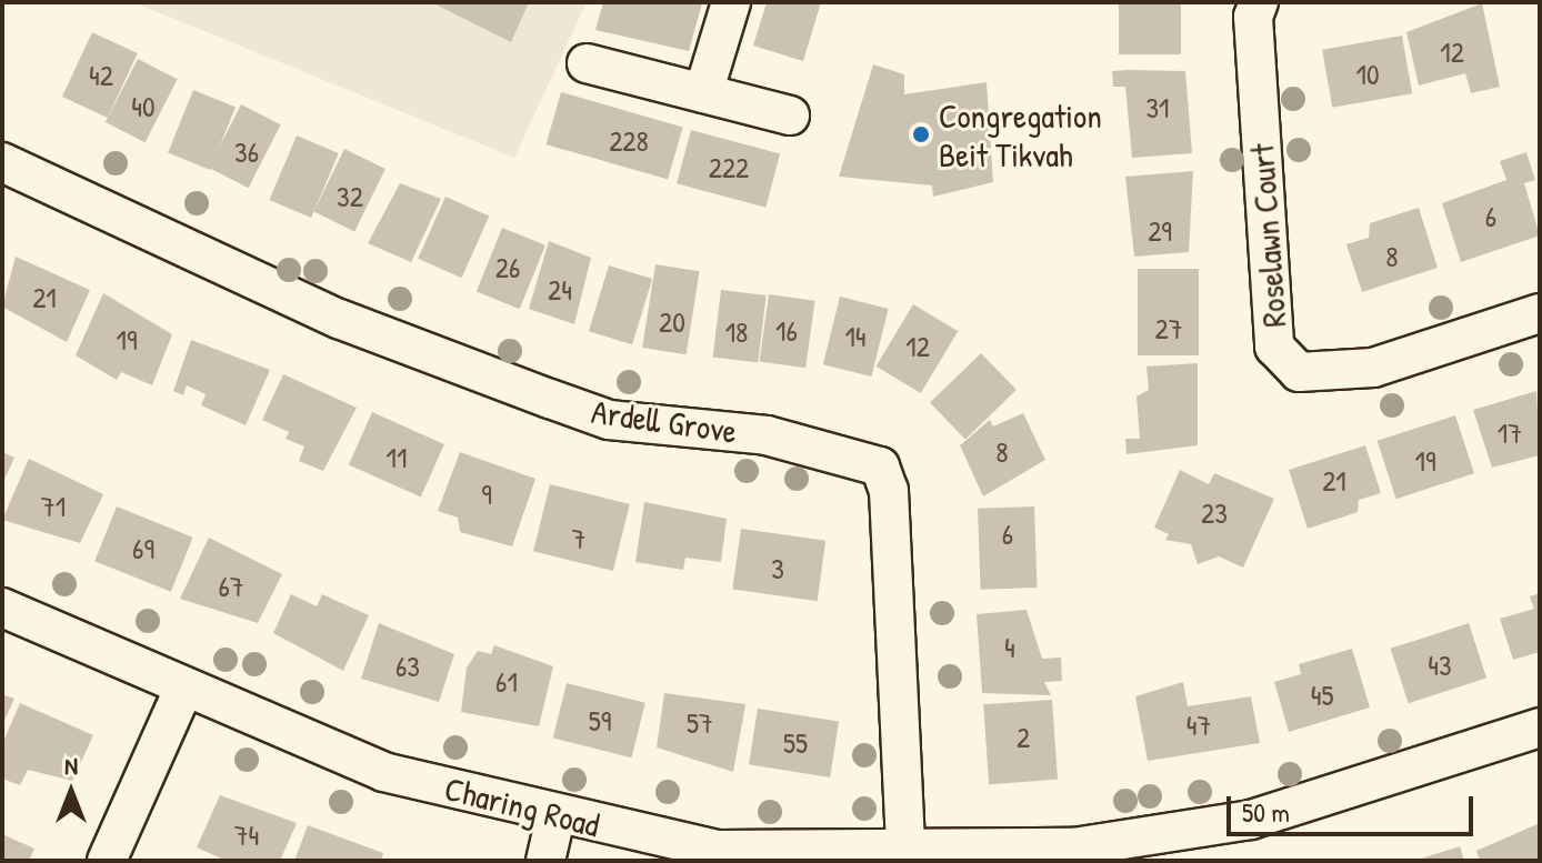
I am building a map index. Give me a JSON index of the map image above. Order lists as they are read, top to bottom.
{
  "streets": {
    "street": ["Roselawn Court", "Ardell Grove", "Charing Road"]
  },
  "crossings": [
    ["Ardell Grove", "Charing Road"]
  ],
  "places": ["Congregation Beit Tikvah"],
  "house_numbers": [
    "12",
    "10",
    "42",
    "40",
    "31",
    "228",
    "36",
    "222",
    "32",
    "6",
    "29",
    "8",
    "26",
    "24",
    "21",
    "20",
    "27",
    "16",
    "18",
    "14",
    "19",
    "12",
    "17",
    "8",
    "11",
    "19",
    "21",
    "9",
    "71",
    "23",
    "6",
    "7",
    "69",
    "3",
    "67",
    "4",
    "43",
    "63",
    "61",
    "45",
    "59",
    "57",
    "47",
    "2",
    "55",
    "74"
  ],
  "scale_bar": "50 m",
  "north": "top"
}
